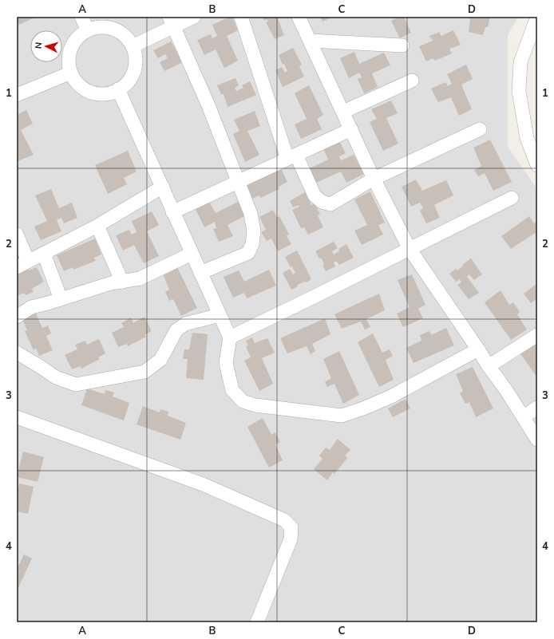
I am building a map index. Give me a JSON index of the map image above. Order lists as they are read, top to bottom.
{
  "north": "left",
  "grid": {
    "columns": [
      "A",
      "B",
      "C",
      "D"
    ],
    "rows": [
      "1",
      "2",
      "3",
      "4"
    ]
  }
}
